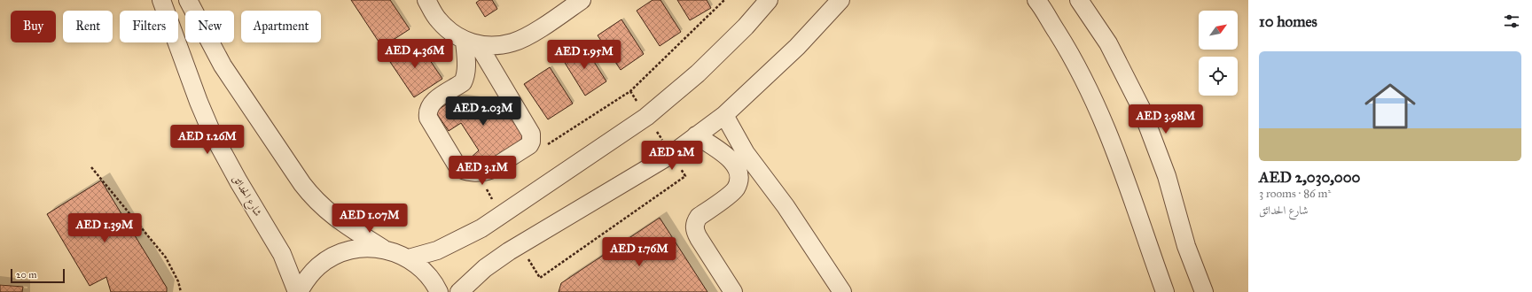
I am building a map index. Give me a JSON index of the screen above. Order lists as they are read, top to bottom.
{
  "streets": {
    "street": ["شارع الحدائق"]
  },
  "scale_bar": "20 m",
  "north": "top right",
  "page": {
    "heading": "10 homes",
    "chip": [
      "Buy",
      "Rent",
      "Filters",
      "New",
      "Apartment"
    ],
    "price": [
      "AED 4.36M",
      "AED 1.95M",
      "AED 2.03M",
      "AED 3.98M",
      "AED 1.26M",
      "AED 2M",
      "AED 3.1M",
      "AED 1.07M",
      "AED 1.39M",
      "AED 1.76M"
    ],
    "list": [
      {
        "name": "AED 2,030,000",
        "note": "3 rooms · 86 m² · شارع الحدائق"
      }
    ],
    "scale": "20 m"
  }
}
